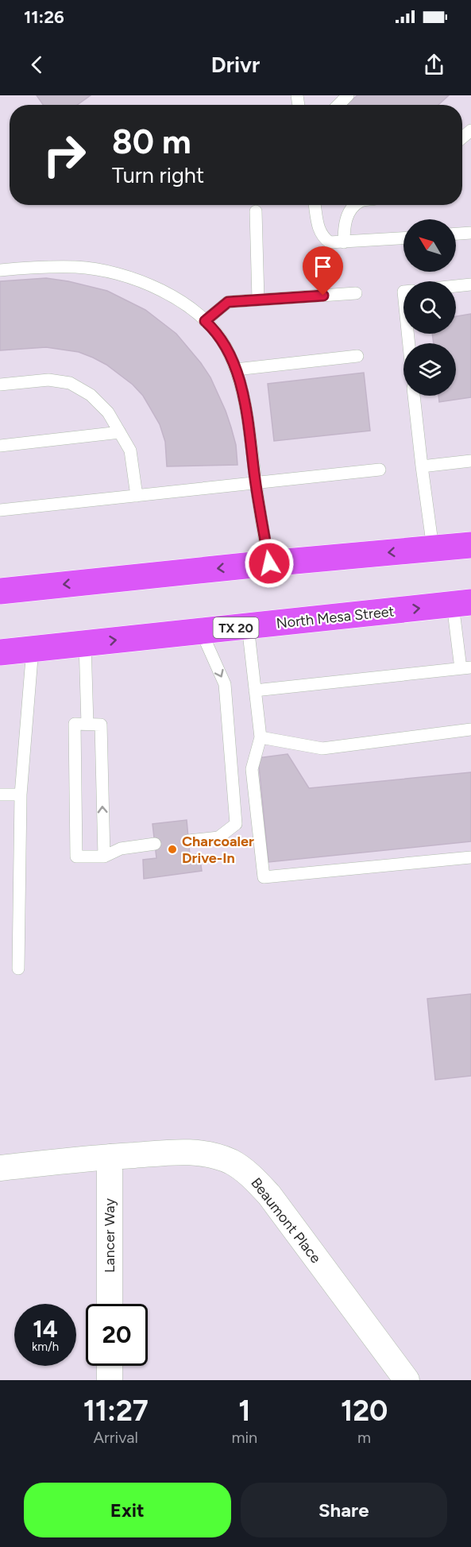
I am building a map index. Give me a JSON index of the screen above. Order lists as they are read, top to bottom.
{
  "streets": {
    "main road": ["North Mesa Street", "TX 20"],
    "street": ["Beaumont Place", "Lancer Way"]
  },
  "crossings": [
    ["Beaumont Place", "Lancer Way"]
  ],
  "places": ["Charcoaler Drive-In"],
  "north": "top left",
  "page": {
    "status": "11:26",
    "header": "Drivr",
    "turn": ["80 m", "Turn right"],
    "speed": "14 km/h",
    "limit": "20",
    "eta": [
      "11:27",
      "Arrival",
      "1",
      "min",
      "120",
      "m"
    ],
    "buttons": ["Exit", "Share"]
  }
}
